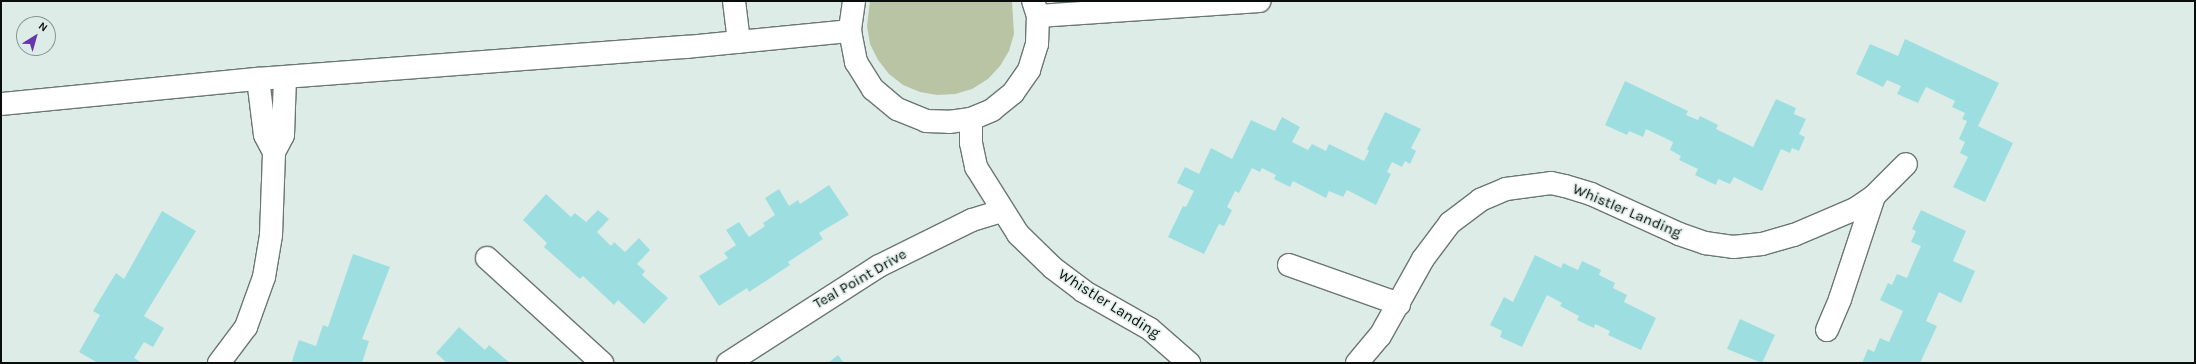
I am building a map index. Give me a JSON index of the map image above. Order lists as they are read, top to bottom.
{
  "streets": {
    "street": ["Whistler Landing", "Teal Point Drive"]
  },
  "crossings": [
    ["Whistler Landing", "Teal Point Drive"]
  ],
  "north": "top right"
}
